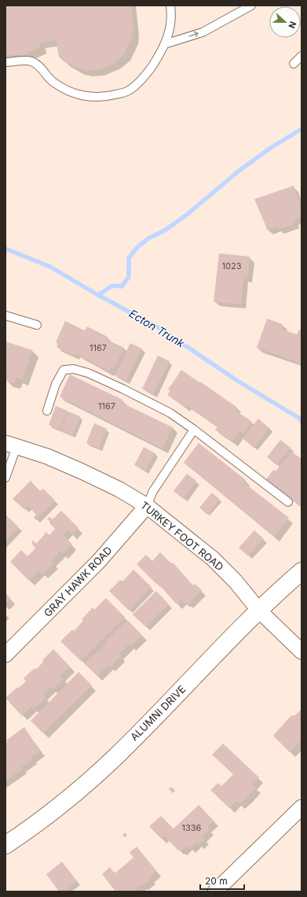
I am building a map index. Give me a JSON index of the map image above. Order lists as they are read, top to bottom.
{
  "streets": {
    "main road": ["ALUMNI DRIVE"],
    "street": ["TURKEY FOOT ROAD", "GRAY HAWK ROAD"]
  },
  "crossings": [
    ["TURKEY FOOT ROAD", "GRAY HAWK ROAD"],
    ["TURKEY FOOT ROAD", "ALUMNI DRIVE"]
  ],
  "water": ["Ecton Trunk"],
  "house_numbers": [
    "1023",
    "1167",
    "1167",
    "1336"
  ],
  "scale_bar": "20 m",
  "north": "right"
}
